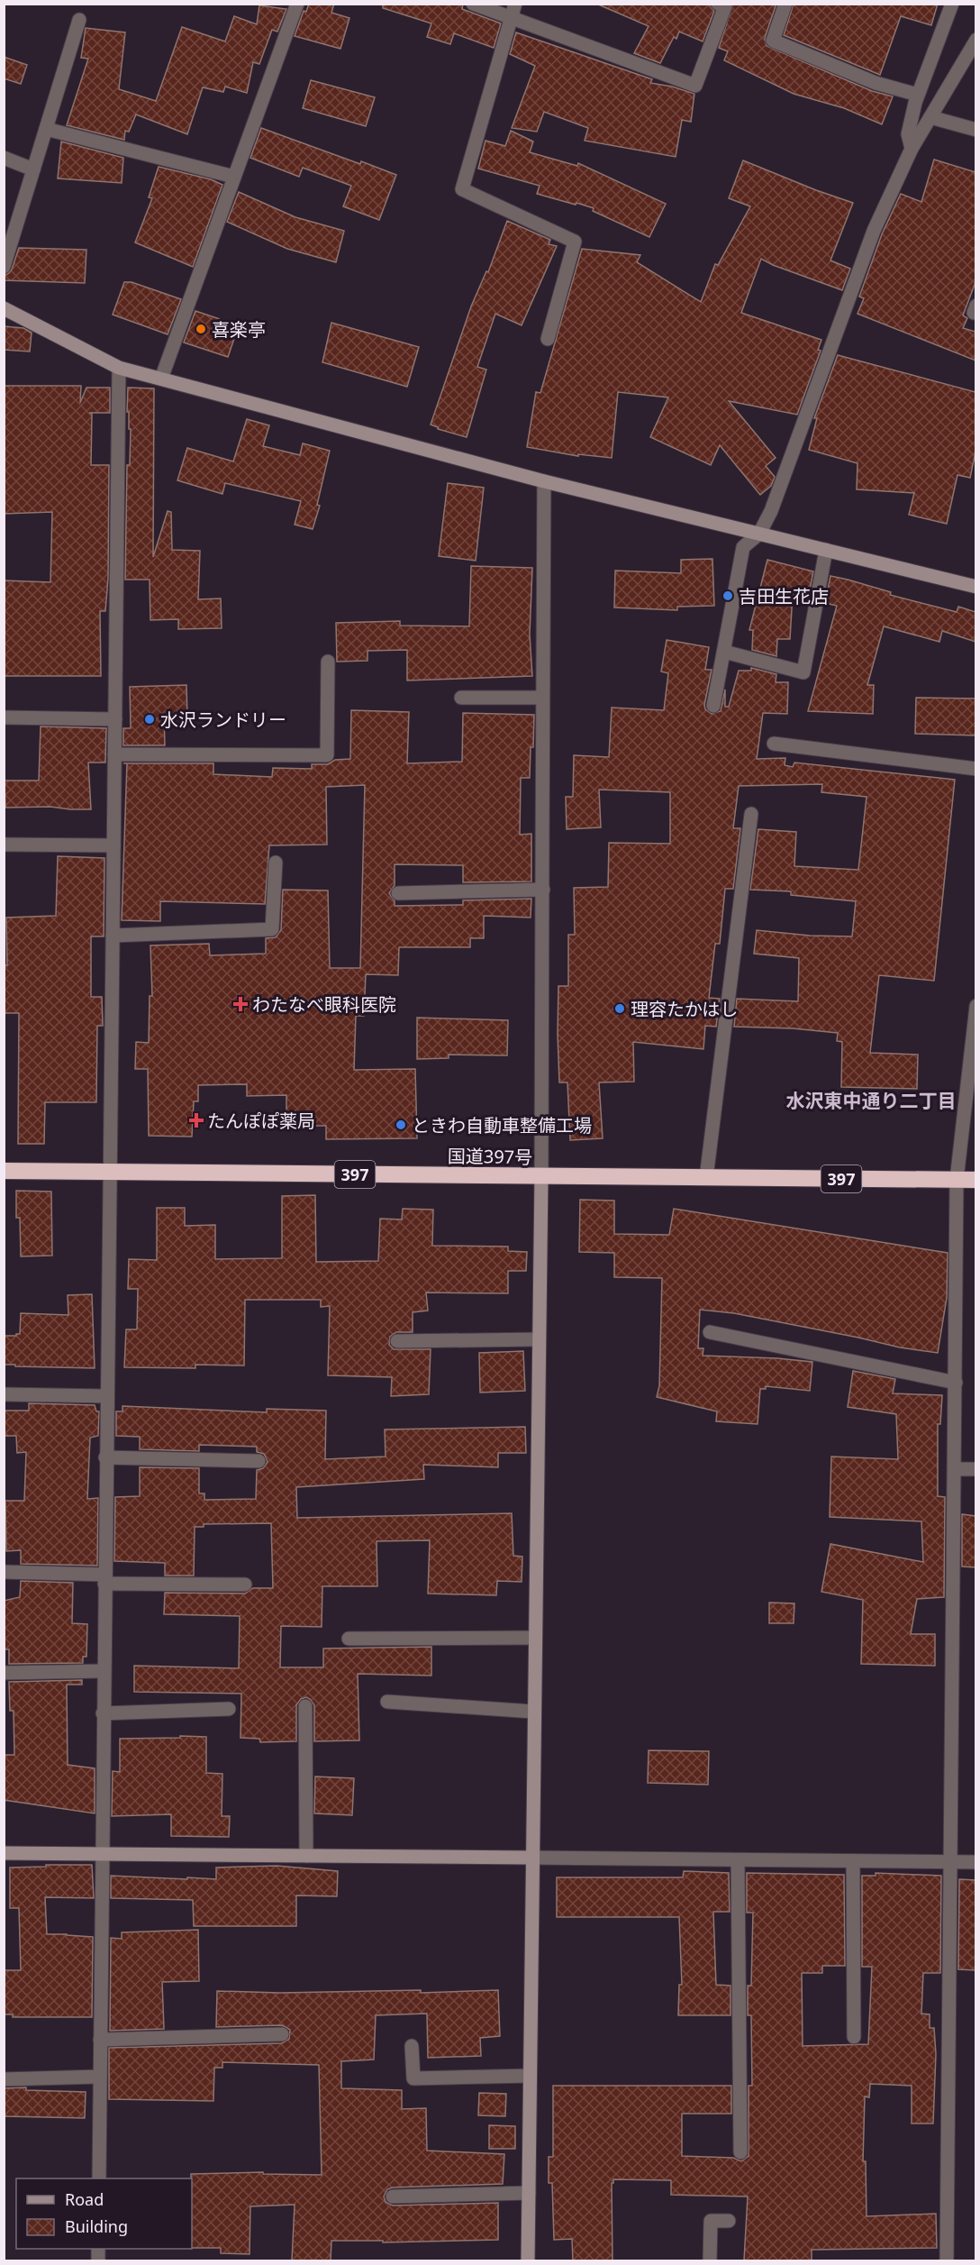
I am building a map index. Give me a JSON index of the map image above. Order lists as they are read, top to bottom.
{
  "streets": {
    "highway": ["国道397号", "397"]
  },
  "districts": ["水沢東中通り二丁目"],
  "places": {
    "other": [
      "喜楽亭",
      "吉田生花店",
      "水沢ランドリー",
      "理容たかはし",
      "ときわ自動車整備工場"
    ],
    "health": ["わたなべ眼科医院", "たんぽぽ薬局"]
  },
  "legend": ["Road", "Building"]
}
